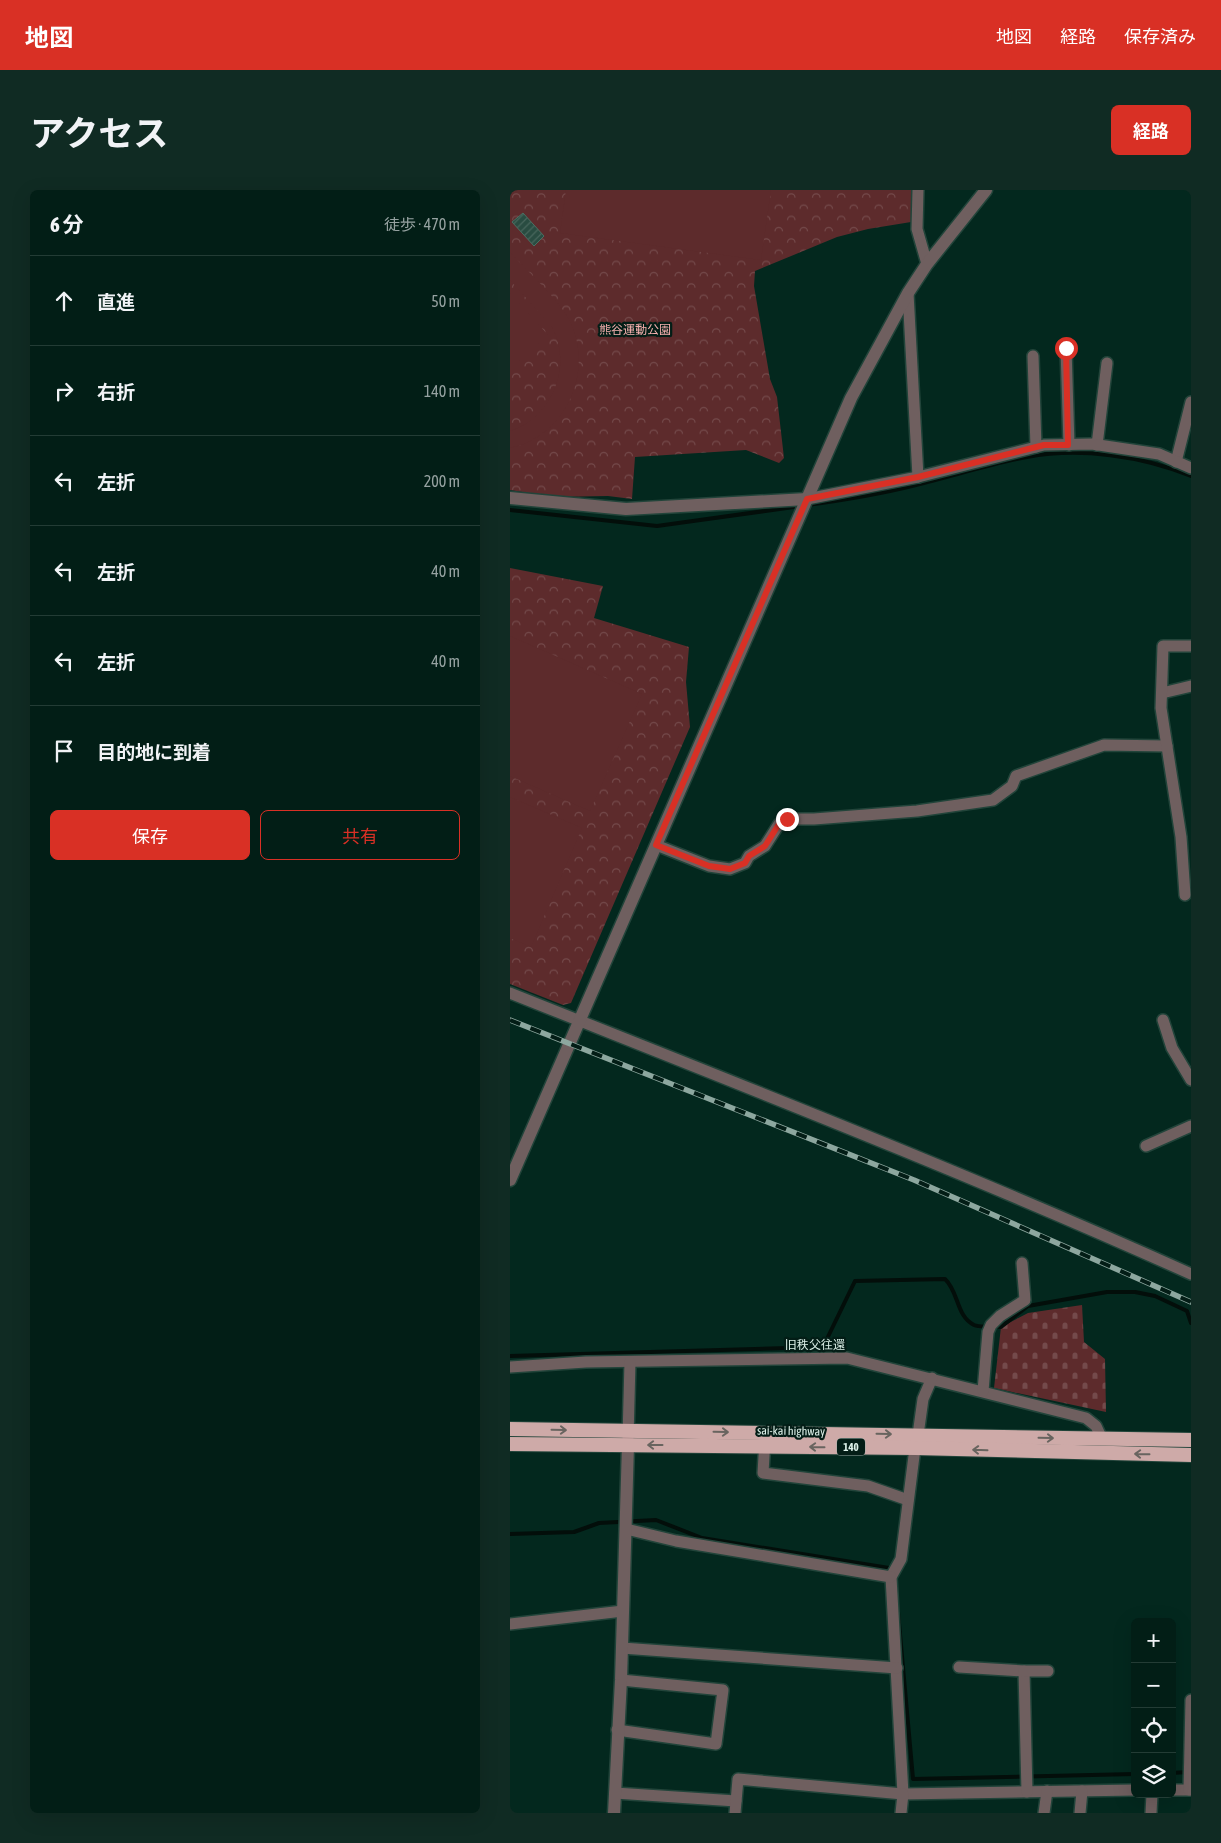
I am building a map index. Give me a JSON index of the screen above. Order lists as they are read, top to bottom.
{
  "streets": {
    "highway": ["sai-kai highway", "140"],
    "street": ["旧秩父往還"]
  },
  "crossings": [
    ["旧秩父往還", "sai-kai highway"]
  ],
  "parks": ["熊谷運動公園"],
  "page": {
    "header": "地図",
    "nav": ["地図", "経路", "保存済み"],
    "title": "アクセス",
    "buttons": [
      "経路",
      ["保存", "共有"]
    ],
    "heading": ["6 分", "徒歩 · 470 m"],
    "list": [
      ["直進", "50 m"],
      ["右折", "140 m"],
      ["左折", "200 m"],
      ["左折", "40 m"],
      ["左折", "40 m"],
      "目的地に到着"
    ],
    "map_buttons": ["+", "−"]
  }
}
